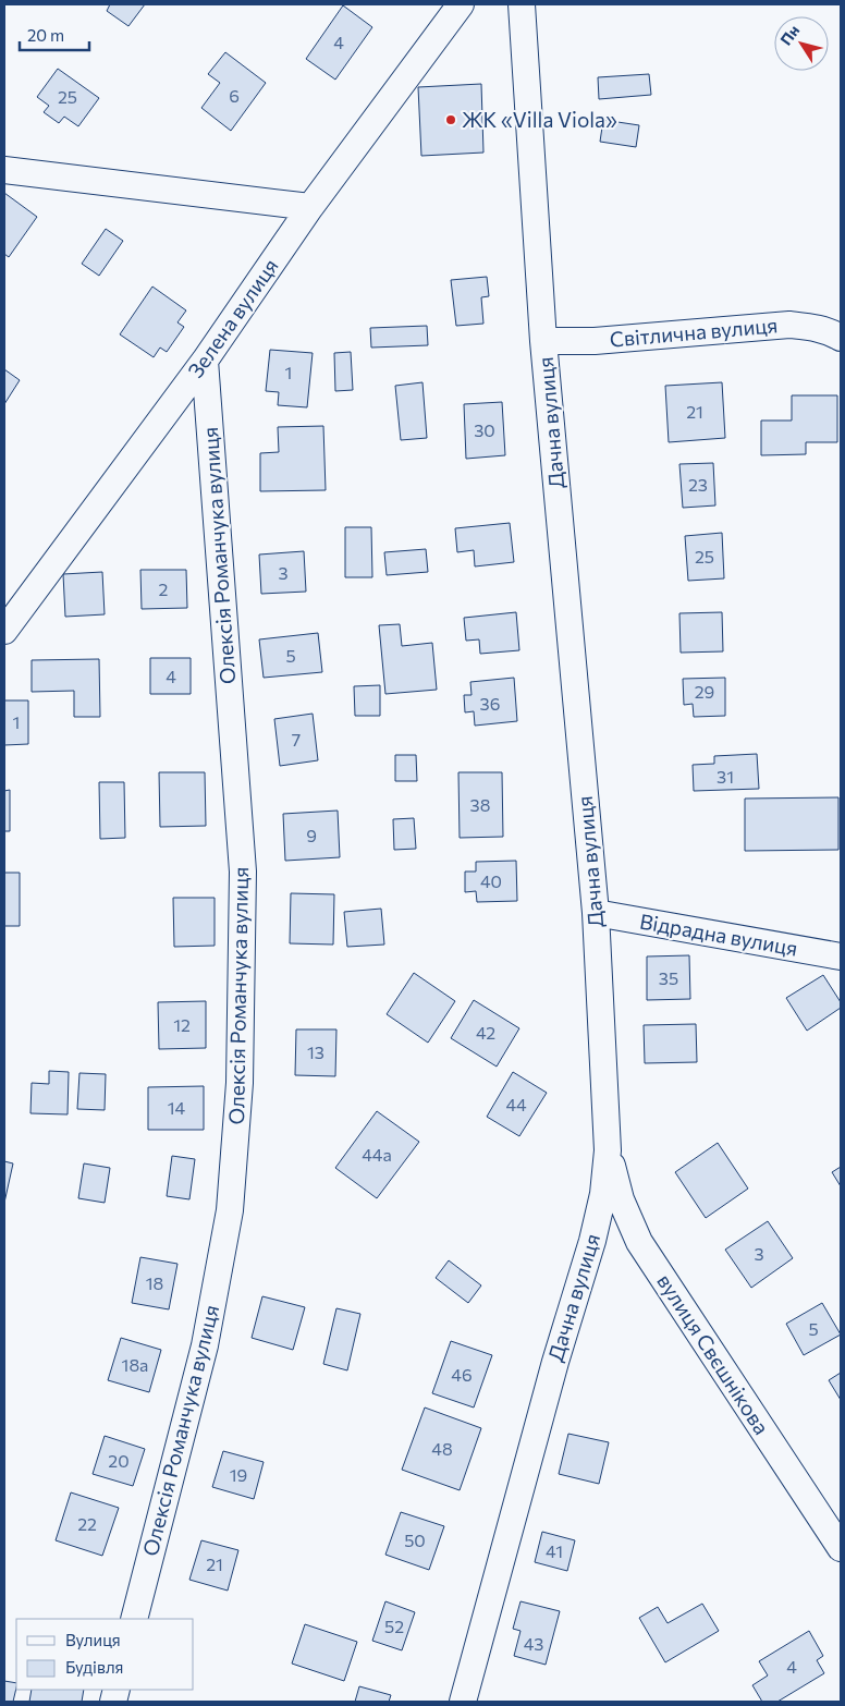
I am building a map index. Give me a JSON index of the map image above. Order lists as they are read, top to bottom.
{
  "streets": {
    "street": [
      "Зелена вулиця",
      "Світлична вулиця",
      "Дачна вулиця",
      "Олексія Романчука вулиця",
      "Відрадна вулиця",
      "вулиця Свєшнікова"
    ]
  },
  "crossings": [
    ["Зелена вулиця", "Олексія Романчука вулиця"],
    ["Світлична вулиця", "Дачна вулиця"],
    ["Дачна вулиця", "Відрадна вулиця"],
    ["Дачна вулиця", "вулиця Свєшнікова"]
  ],
  "places": ["ЖК «Villa Viola»"],
  "house_numbers": [
    "4",
    "6",
    "25",
    "1",
    "21",
    "30",
    "23",
    "25",
    "3",
    "2",
    "5",
    "4",
    "29",
    "36",
    "1",
    "7",
    "31",
    "38",
    "9",
    "40",
    "35",
    "12",
    "42",
    "13",
    "44",
    "14",
    "44а",
    "3",
    "18",
    "5",
    "18а",
    "46",
    "48",
    "20",
    "19",
    "22",
    "50",
    "41",
    "21",
    "52",
    "43",
    "4"
  ],
  "legend": ["Вулиця", "Будівля"],
  "scale_bar": "20 m",
  "north": "top left"
}
